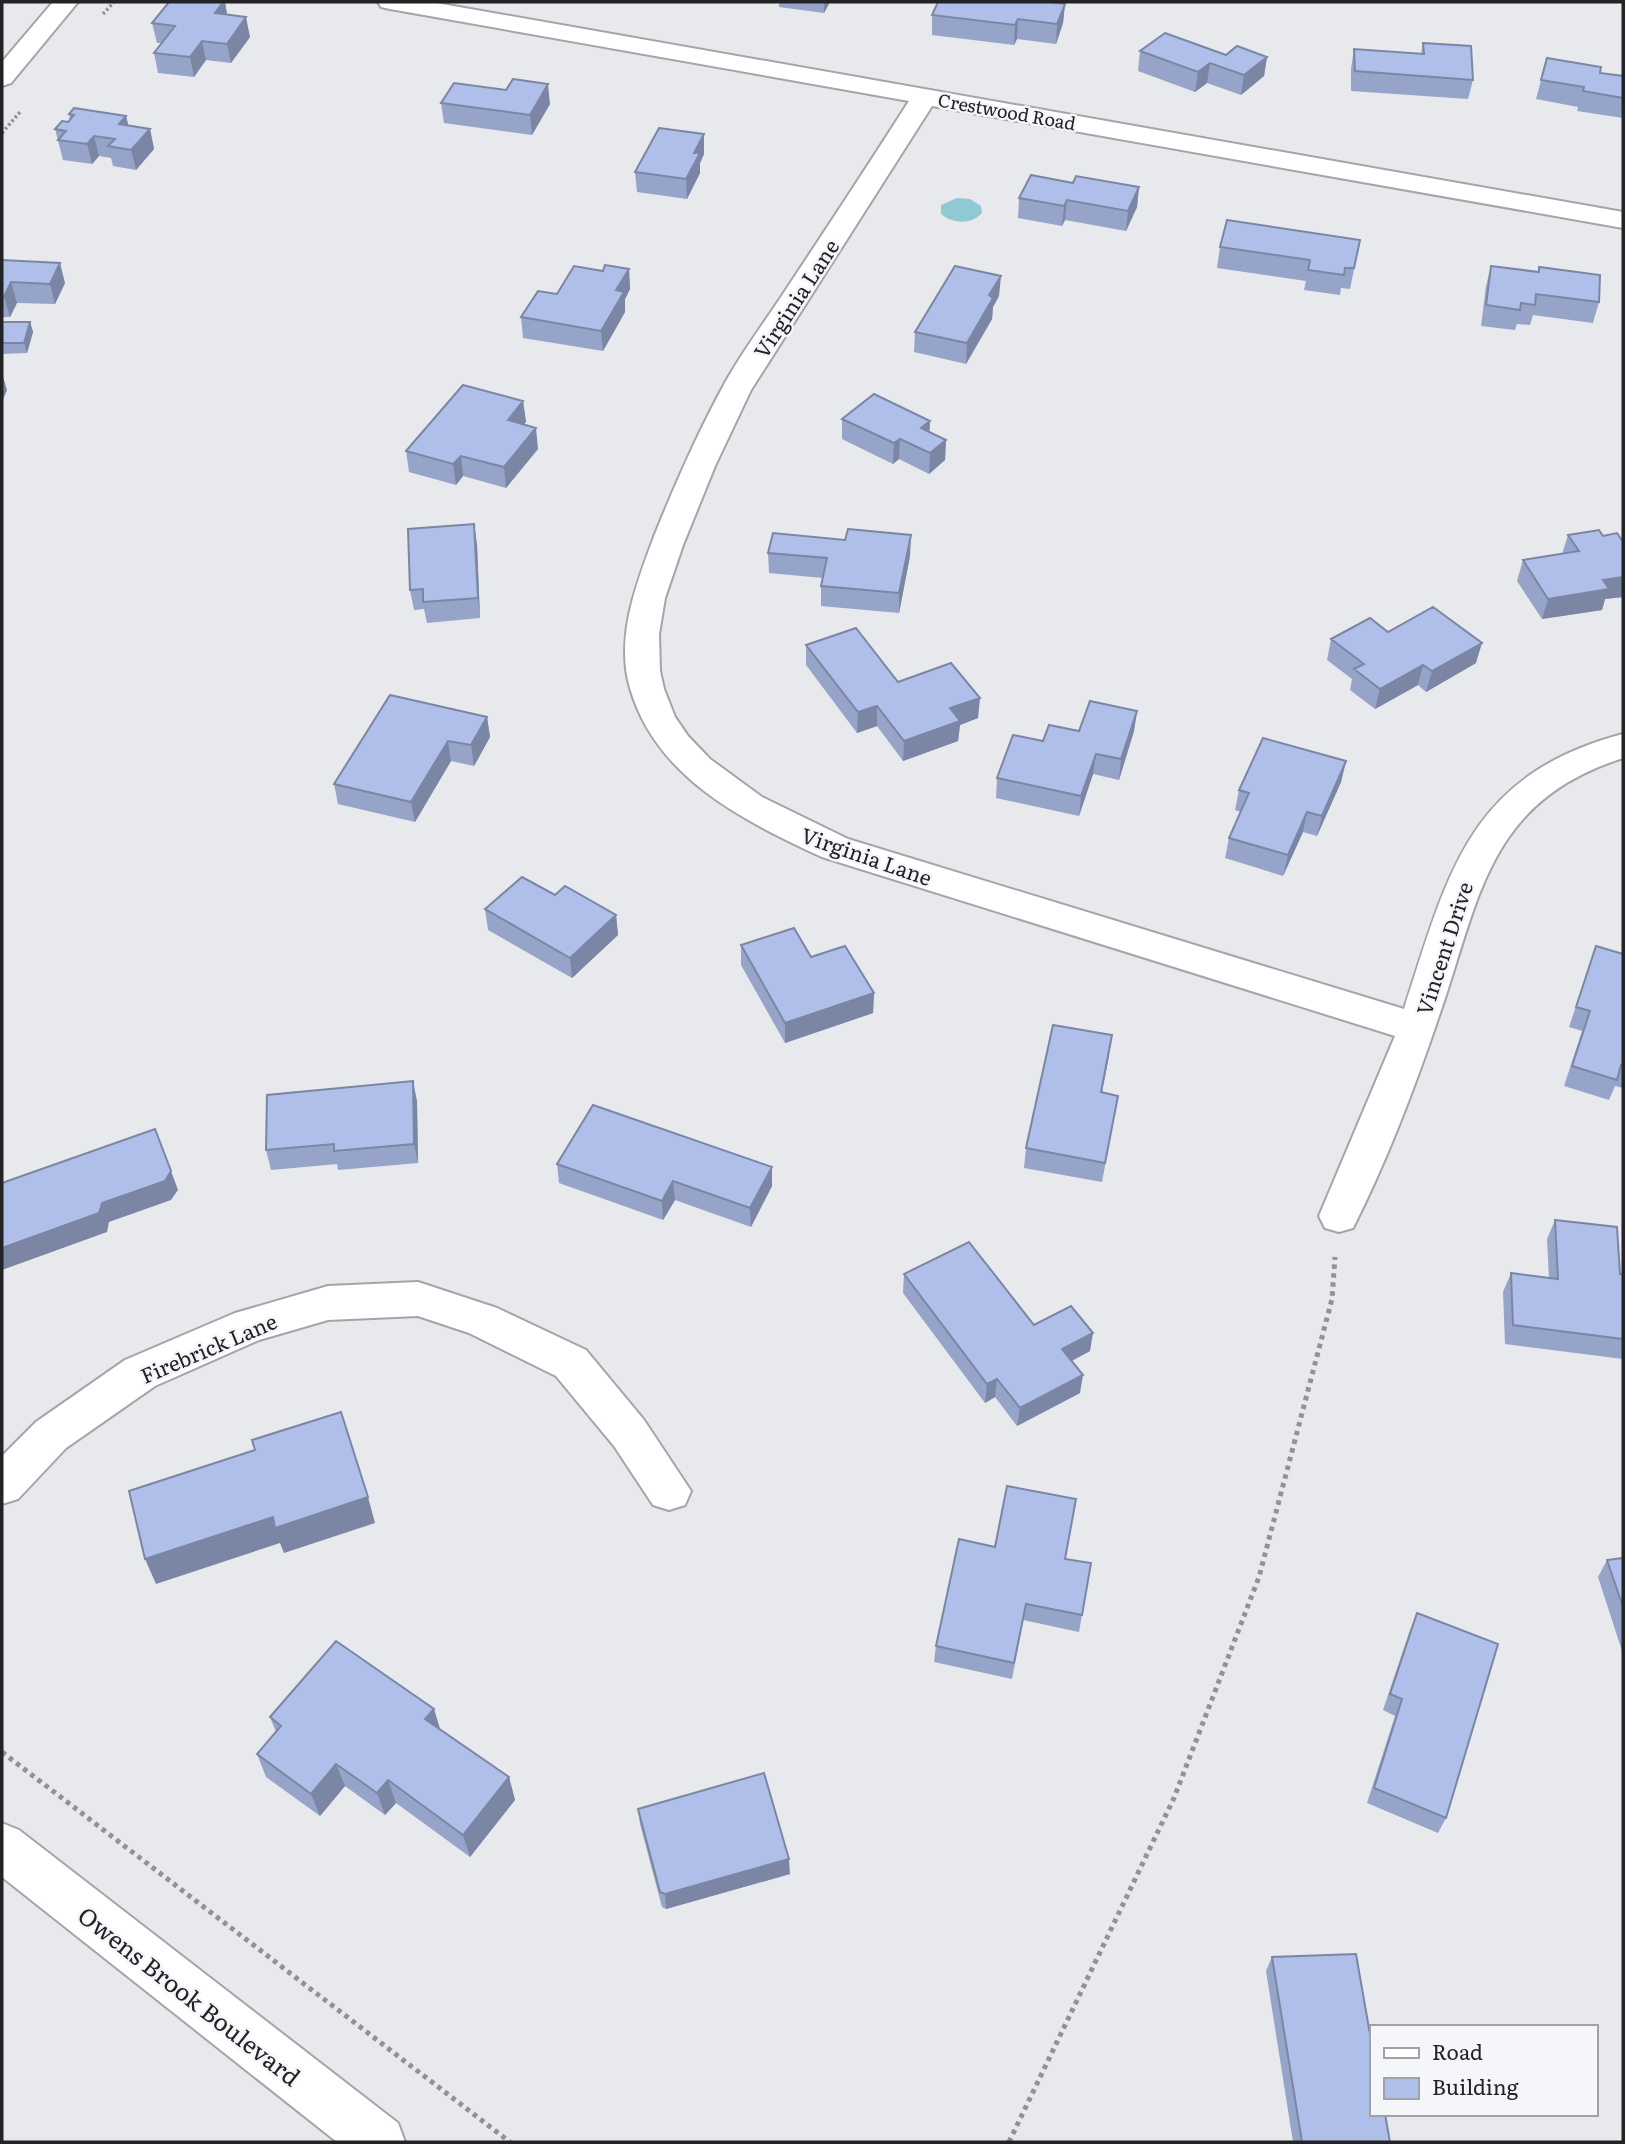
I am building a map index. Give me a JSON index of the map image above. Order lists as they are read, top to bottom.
{
  "streets": {
    "street": [
      "Crestwood Road",
      "Virginia Lane",
      "Vincent Drive",
      "Firebrick Lane",
      "Owens Brook Boulevard"
    ]
  },
  "crossings": [
    ["Crestwood Road", "Virginia Lane"],
    ["Virginia Lane", "Vincent Drive"]
  ],
  "legend": ["Road", "Building"]
}
